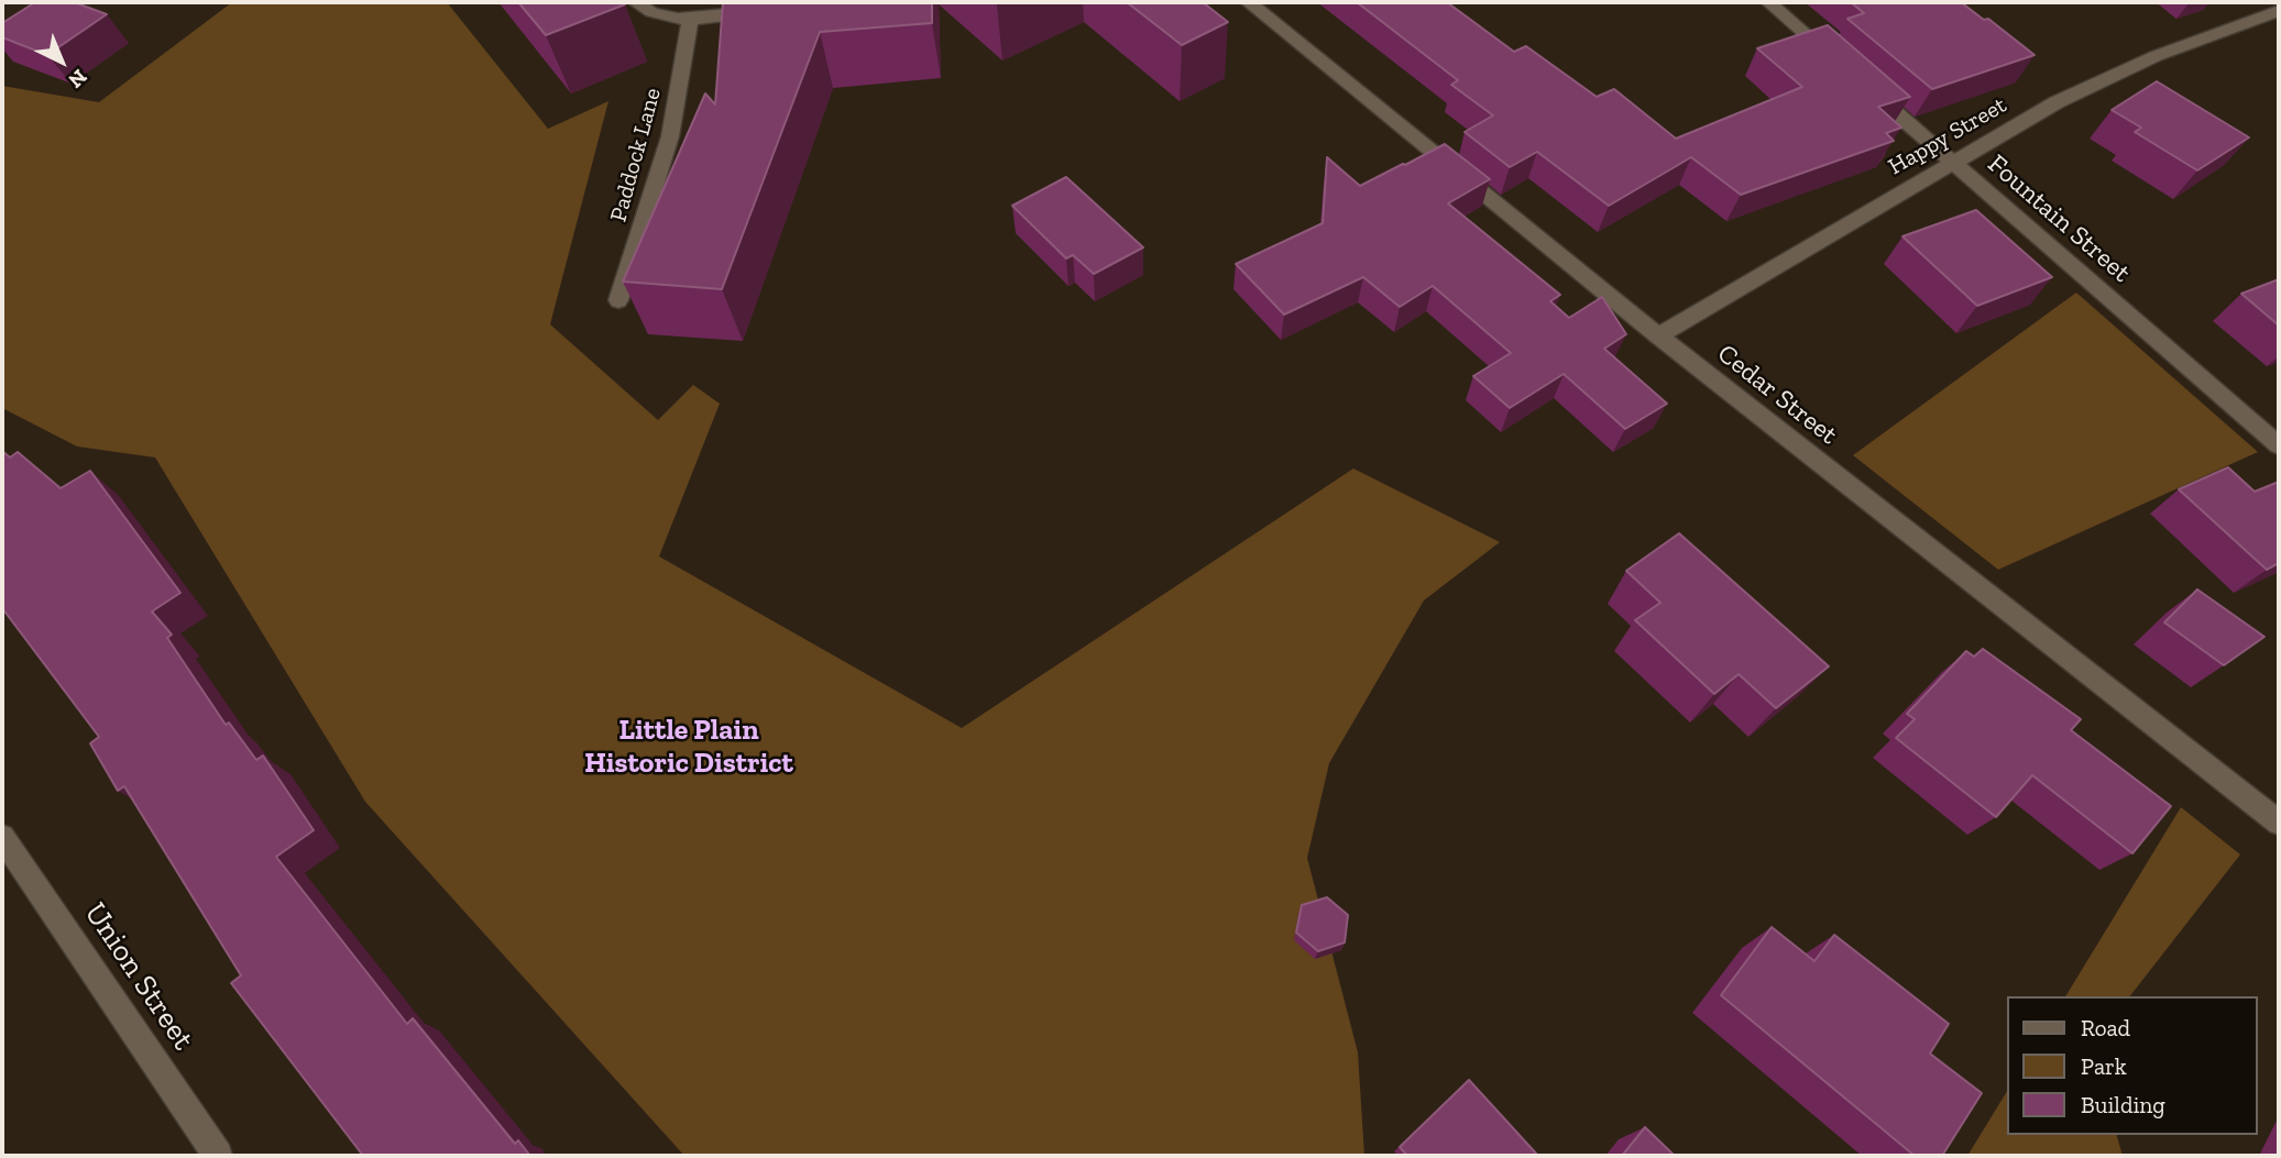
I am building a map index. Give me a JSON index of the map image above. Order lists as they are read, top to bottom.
{
  "streets": {
    "street": [
      "Happy Street",
      "Paddock Lane",
      "Fountain Street",
      "Cedar Street",
      "Union Street"
    ]
  },
  "crossings": [
    ["Happy Street", "Fountain Street"],
    ["Happy Street", "Cedar Street"]
  ],
  "districts": ["Little Plain Historic District"],
  "legend": ["Road", "Park", "Building"],
  "north": "bottom right"
}
